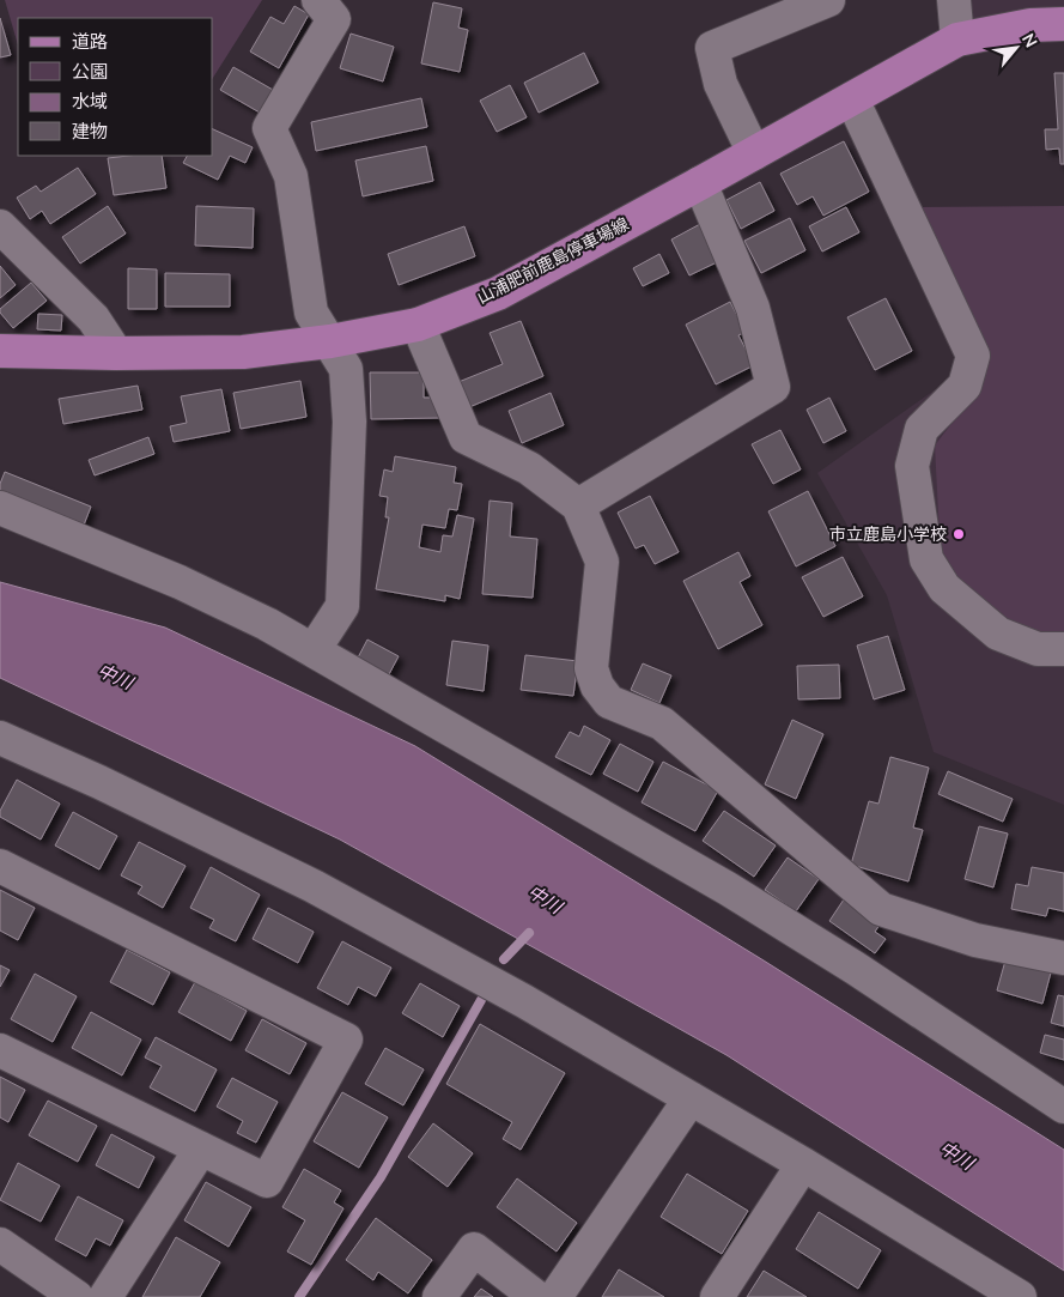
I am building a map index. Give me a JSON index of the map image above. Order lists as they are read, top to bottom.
{
  "streets": {
    "main road": ["山浦肥前鹿島停車場線"]
  },
  "water": ["中川"],
  "places": ["市立鹿島小学校"],
  "legend": [
    "道路",
    "公園",
    "水域",
    "建物"
  ],
  "north": "top right"
}
